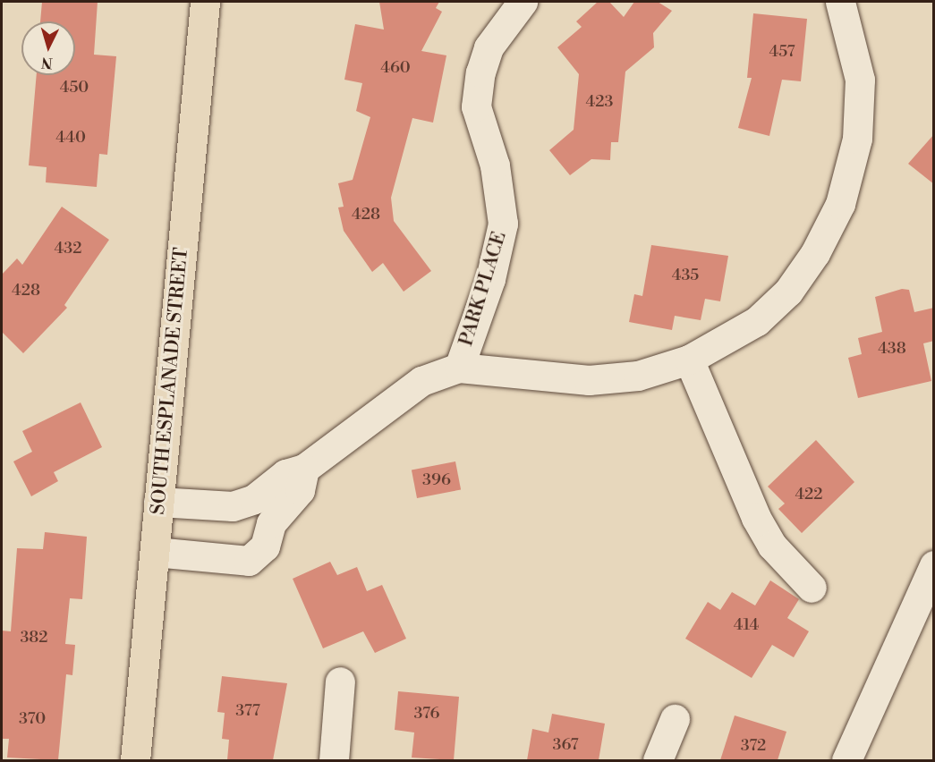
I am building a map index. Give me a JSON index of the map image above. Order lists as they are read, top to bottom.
{
  "streets": {
    "main road": ["SOUTH ESPLANADE STREET"],
    "street": ["PARK PLACE"]
  },
  "house_numbers": [
    "457",
    "460",
    "450",
    "423",
    "440",
    "428",
    "432",
    "435",
    "428",
    "438",
    "396",
    "422",
    "414",
    "382",
    "377",
    "376",
    "370",
    "367",
    "372"
  ],
  "north": "bottom"
}
